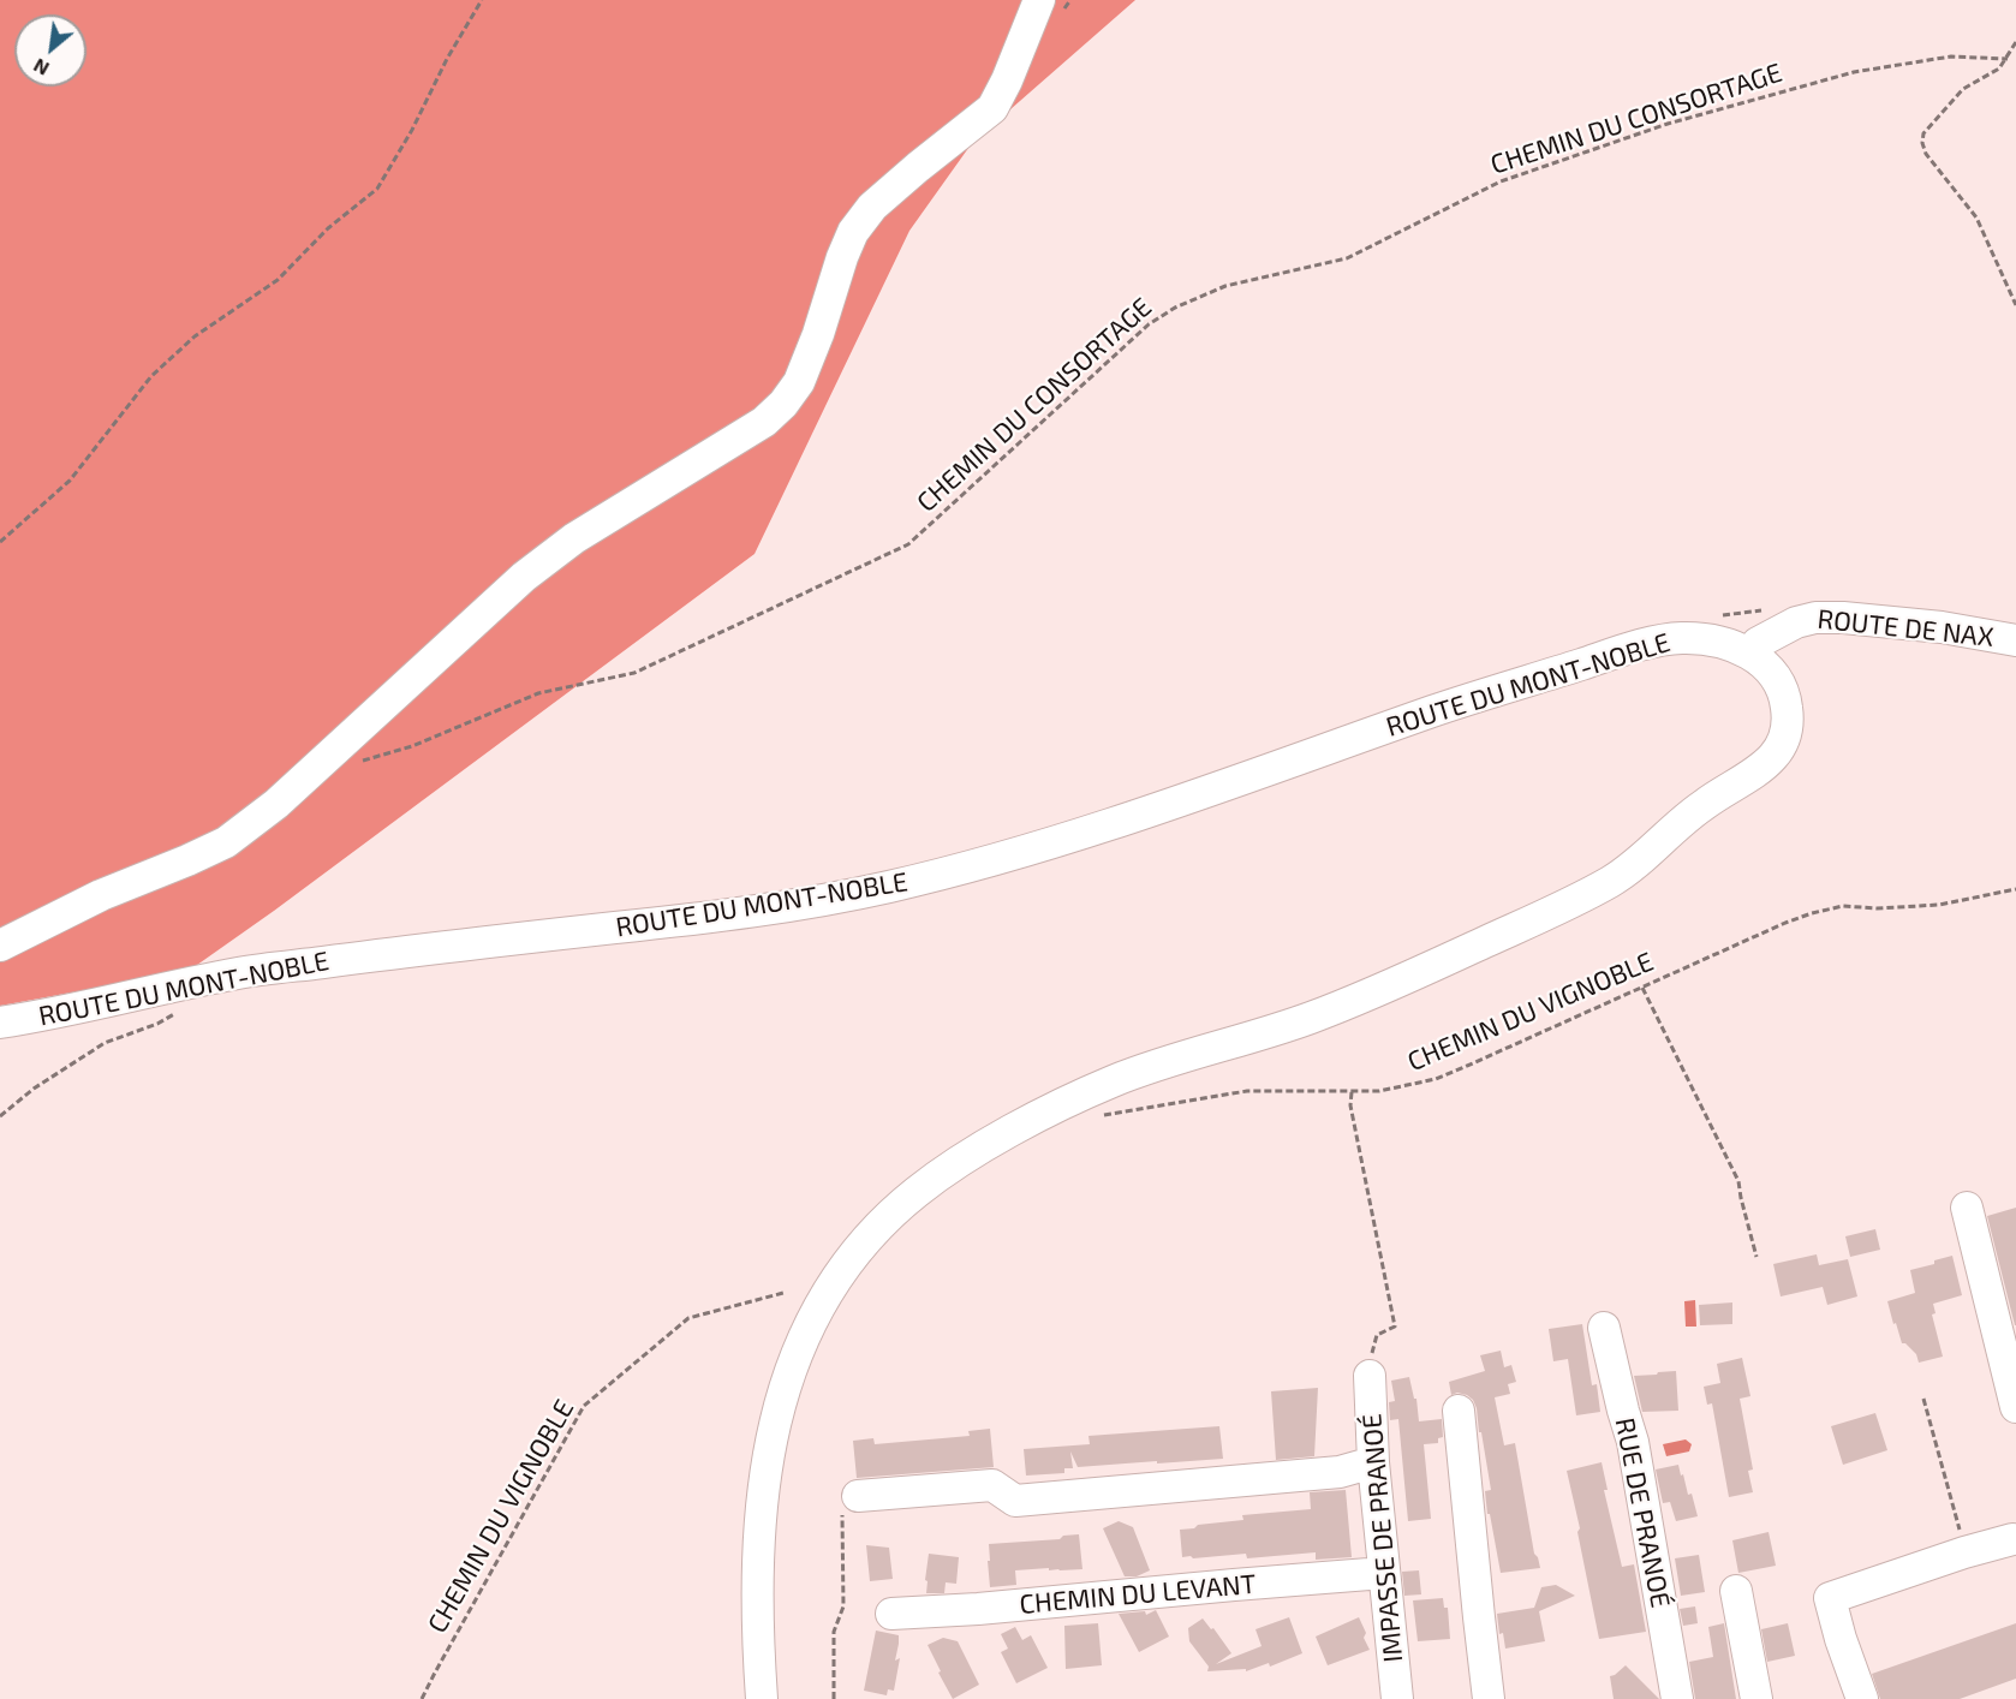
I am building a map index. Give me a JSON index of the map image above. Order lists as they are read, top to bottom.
{
  "streets": {
    "street": [
      "ROUTE DE NAX",
      "ROUTE DU MONT-NOBLE",
      "RUE DE PRANOÉ",
      "IMPASSE DE PRANOÉ",
      "CHEMIN DU LEVANT"
    ],
    "path": ["CHEMIN DU CONSORTAGE", "CHEMIN DU VIGNOBLE"]
  },
  "crossings": [
    ["IMPASSE DE PRANOÉ", "CHEMIN DU LEVANT"]
  ],
  "north": "bottom left"
}
